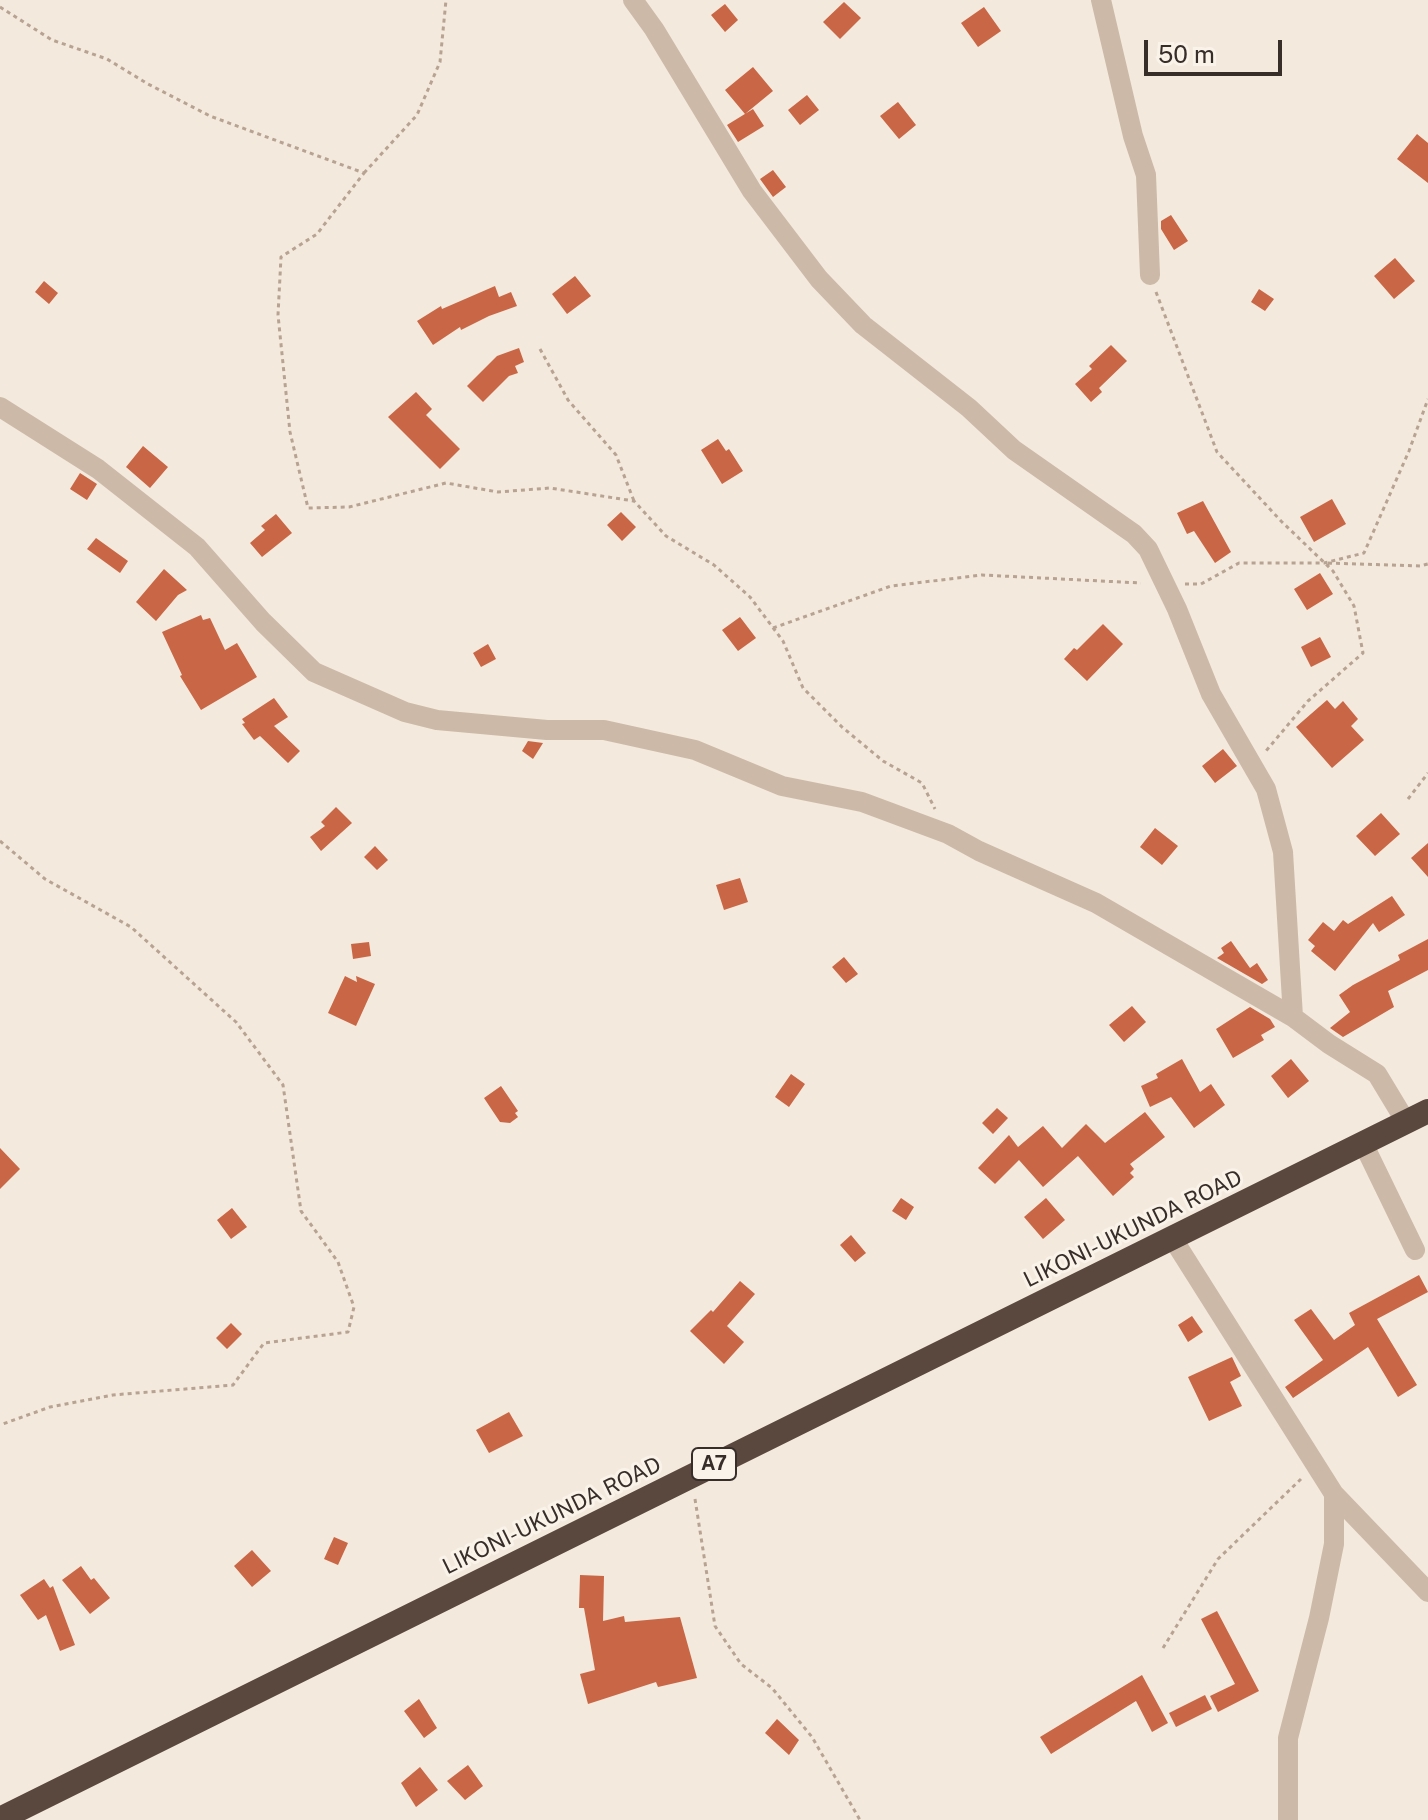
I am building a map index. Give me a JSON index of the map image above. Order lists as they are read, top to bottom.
{
  "streets": {
    "highway": ["LIKONI-UKUNDA ROAD", "A7"]
  },
  "scale_bar": "50 m"
}
